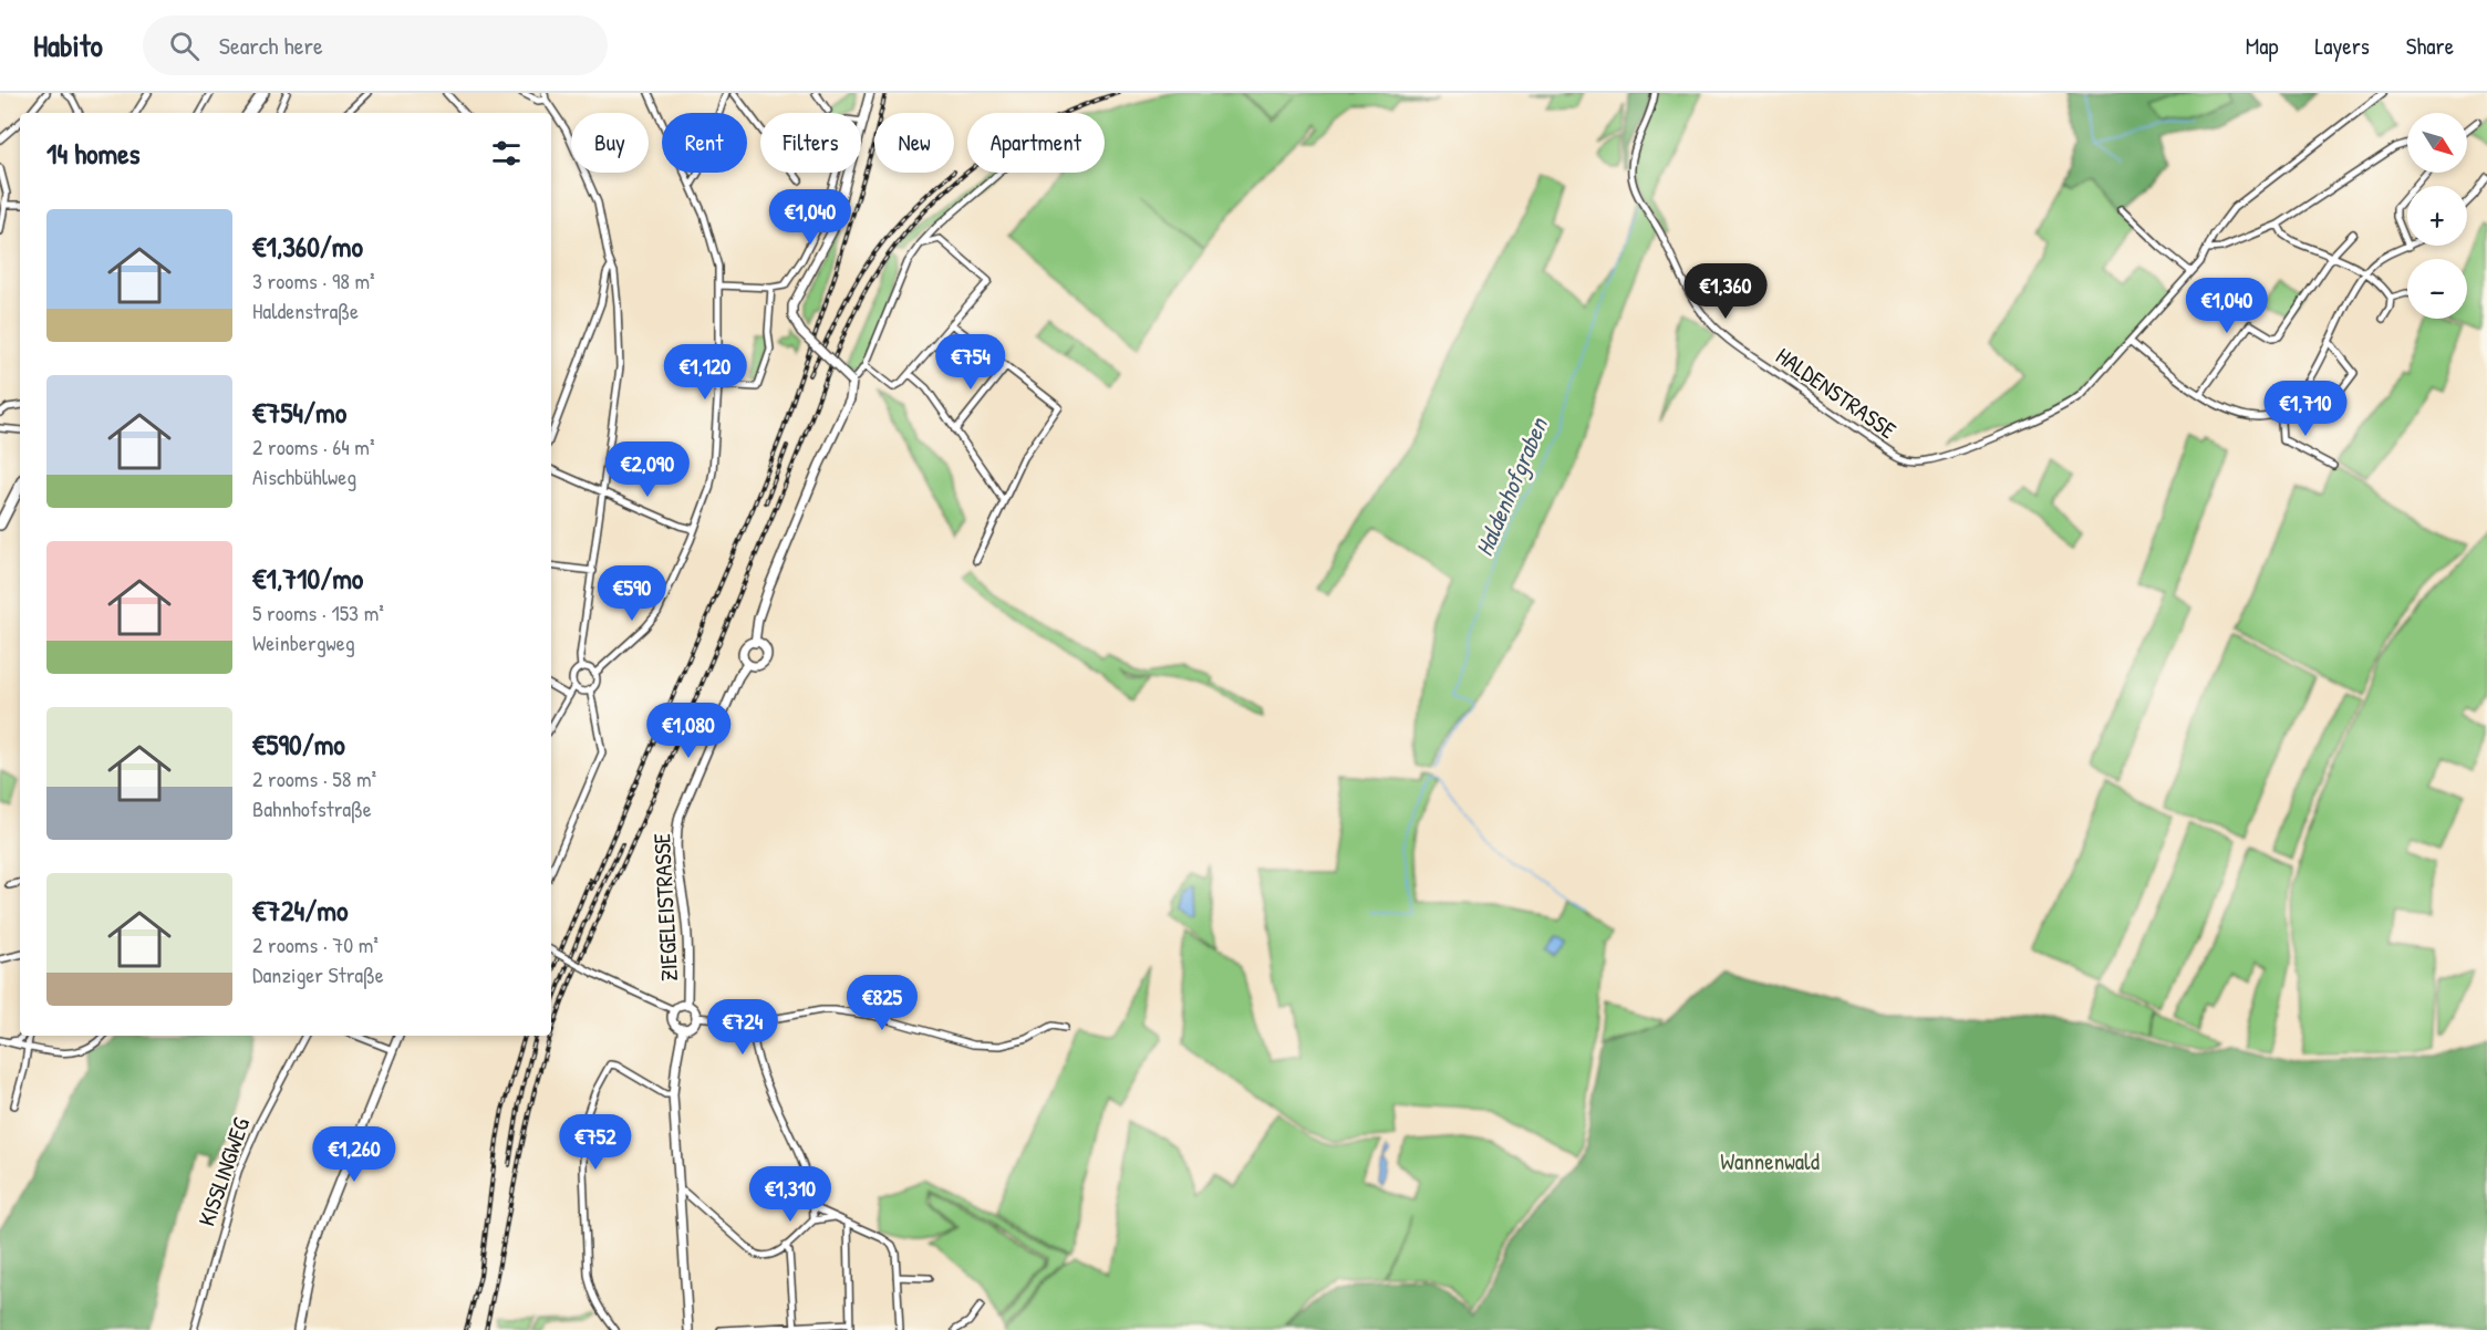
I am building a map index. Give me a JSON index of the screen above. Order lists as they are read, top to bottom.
{
  "streets": {
    "street": ["HALDENSTRASSE", "ZIEGELEISTRASSE", "KISSLINGWEG"]
  },
  "water": ["Haldenhofgraben"],
  "parks": ["Wannenwald"],
  "north": "bottom right",
  "page": {
    "header": "Habito",
    "search": "Search here",
    "nav": ["Map", "Layers", "Share"],
    "map_buttons": ["+", "−"],
    "chip": [
      "Buy",
      "Rent",
      "Filters",
      "New",
      "Apartment"
    ],
    "heading": "14 homes",
    "price": [
      "€1,040",
      "€1,360",
      "€1,040",
      "€754",
      "€1,120",
      "€1,710",
      "€2,090",
      "€590",
      "€1,080",
      "€825",
      "€724",
      "€752",
      "€1,260",
      "€1,310"
    ],
    "list": [
      {
        "name": "€1,360/mo",
        "note": "3 rooms · 98 m² · Haldenstraße"
      },
      {
        "name": "€754/mo",
        "note": "2 rooms · 64 m² · Aischbühlweg"
      },
      {
        "name": "€1,710/mo",
        "note": "5 rooms · 153 m² · Weinbergweg"
      },
      {
        "name": "€590/mo",
        "note": "2 rooms · 58 m² · Bahnhofstraße"
      },
      {
        "name": "€724/mo",
        "note": "2 rooms · 70 m² · Danziger Straße"
      }
    ]
  }
}
